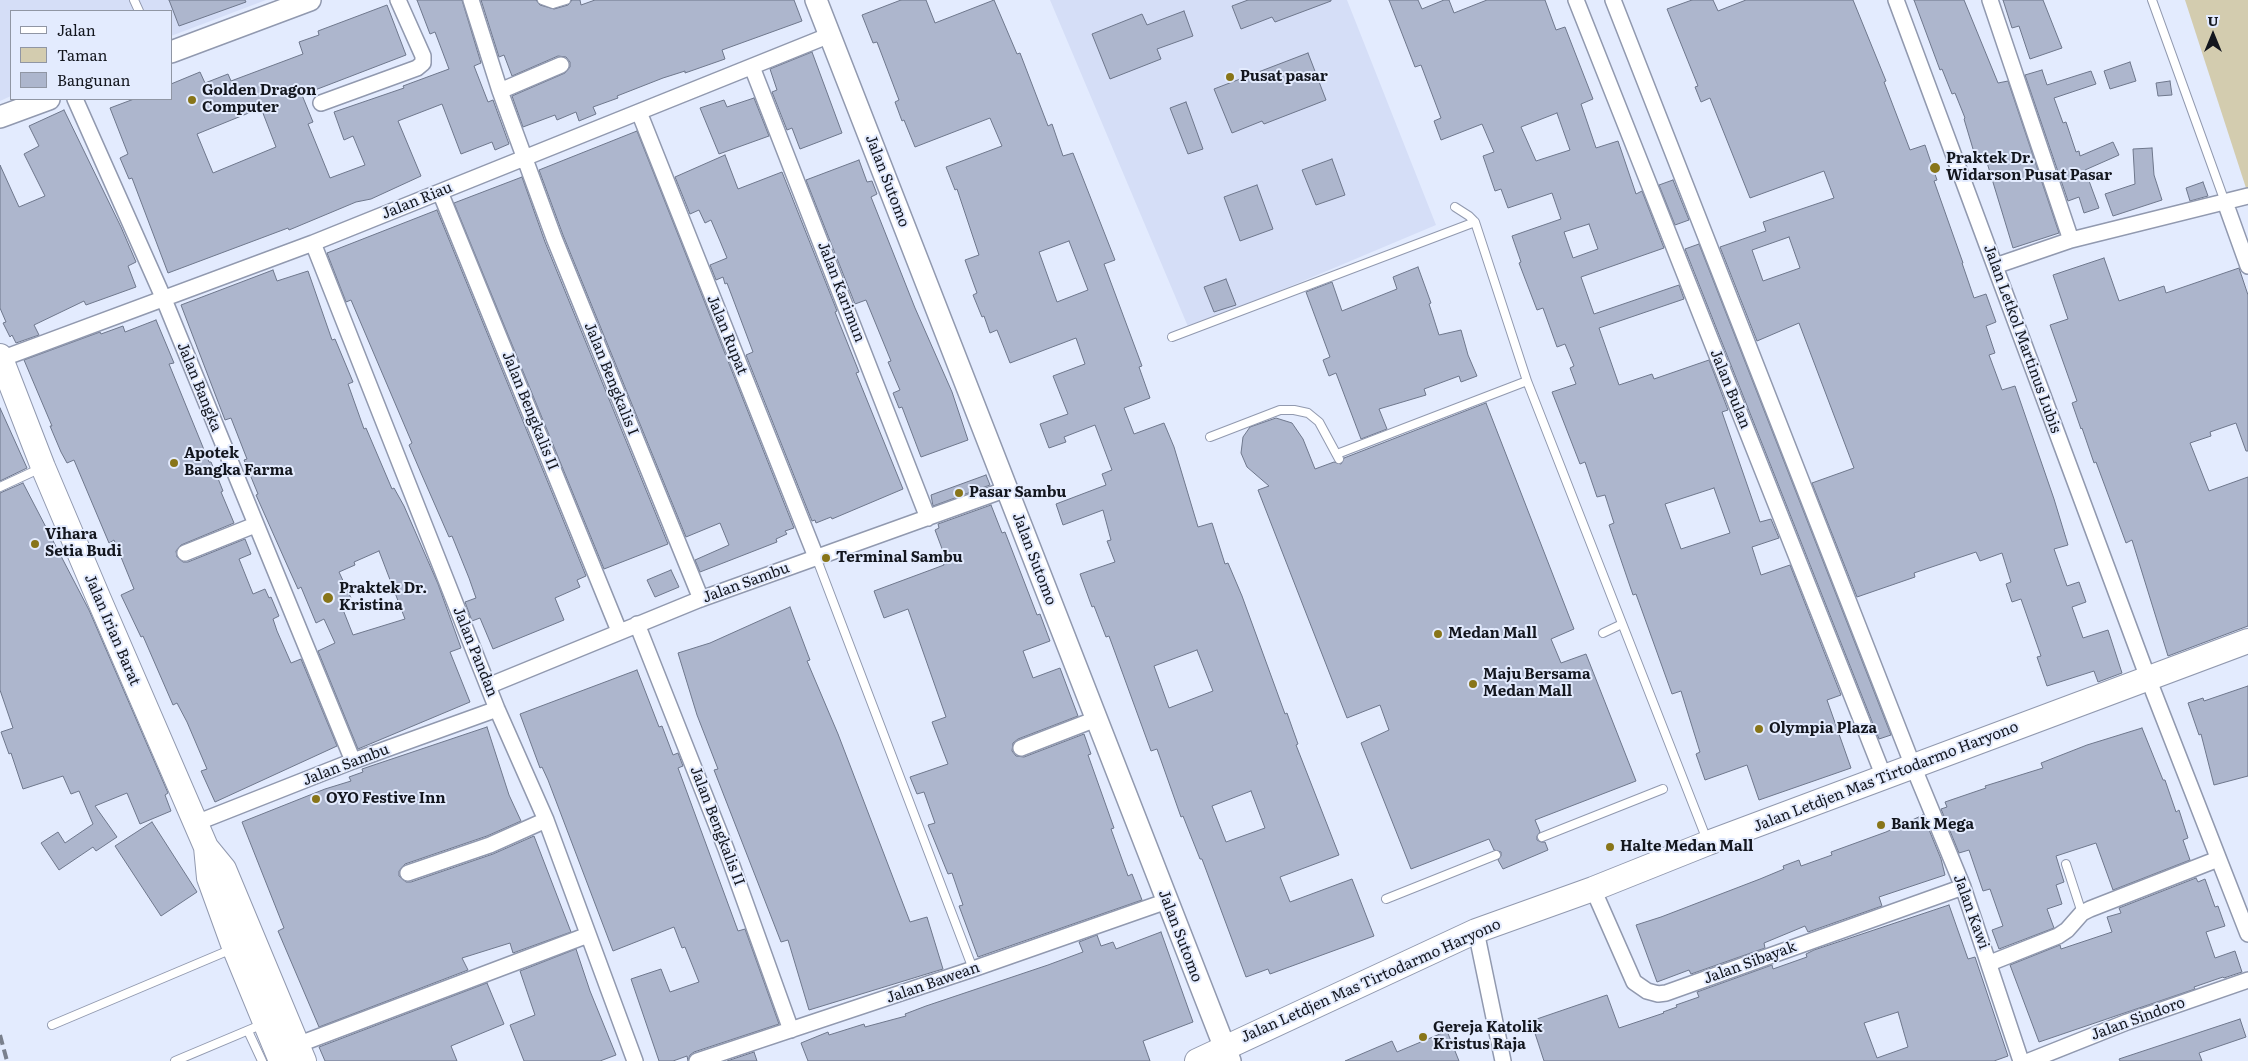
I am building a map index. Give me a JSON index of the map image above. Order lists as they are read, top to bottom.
{
  "streets": {
    "main road": ["Jalan Sutomo", "Jalan Irian Barat", "Jalan Letdjen Mas Tirtodarmo Haryono"],
    "street": [
      "Jalan Riau",
      "Jalan Karimun",
      "Jalan Rupat",
      "Jalan Letkol Martinus Lubis",
      "Jalan Bengkalis I",
      "Jalan Bangka",
      "Jalan Bulan",
      "Jalan Bengkalis II",
      "Jalan Sambu",
      "Jalan Pandan",
      "Jalan Kawi",
      "Jalan Sibayak",
      "Jalan Bawean",
      "Jalan Sindoro"
    ]
  },
  "crossings": [
    ["Jalan Sutomo", "Jalan Riau"],
    ["Jalan Sutomo", "Jalan Sambu"],
    ["Jalan Sutomo", "Jalan Letdjen Mas Tirtodarmo Haryono"],
    ["Jalan Sutomo", "Jalan Bawean"],
    ["Jalan Riau", "Jalan Karimun"],
    ["Jalan Riau", "Jalan Rupat"],
    ["Jalan Riau", "Jalan Bengkalis I"],
    ["Jalan Riau", "Jalan Bangka"],
    ["Jalan Riau", "Jalan Bengkalis II"],
    ["Jalan Riau", "Jalan Irian Barat"],
    ["Jalan Riau", "Jalan Pandan"],
    ["Jalan Karimun", "Jalan Sambu"],
    ["Jalan Rupat", "Jalan Sambu"],
    ["Jalan Letkol Martinus Lubis", "Jalan Letdjen Mas Tirtodarmo Haryono"],
    ["Jalan Bengkalis I", "Jalan Sambu"],
    ["Jalan Bangka", "Jalan Sambu"],
    ["Jalan Bulan", "Jalan Letdjen Mas Tirtodarmo Haryono"],
    ["Jalan Bengkalis II", "Jalan Sambu"],
    ["Jalan Bengkalis II", "Jalan Bawean"],
    ["Jalan Sambu", "Jalan Irian Barat"],
    ["Jalan Sambu", "Jalan Pandan"],
    ["Jalan Letdjen Mas Tirtodarmo Haryono", "Jalan Kawi"],
    ["Jalan Letdjen Mas Tirtodarmo Haryono", "Jalan Sibayak"],
    ["Jalan Kawi", "Jalan Sibayak"]
  ],
  "places": [
    "Pusat pasar",
    "Golden Dragon Computer",
    "Praktek Dr. Widarson Pusat Pasar",
    "Apotek Bangka Farma",
    "Pasar Sambu",
    "Vihara Setia Budi",
    "Terminal Sambu",
    "Praktek Dr. Kristina",
    "Medan Mall",
    "Maju Bersama Medan Mall",
    "Olympia Plaza",
    "OYO Festive Inn",
    "Bank Mega",
    "Halte Medan Mall",
    "Gereja Katolik Kristus Raja"
  ],
  "legend": ["Jalan", "Taman", "Bangunan"],
  "north": "top"
}
